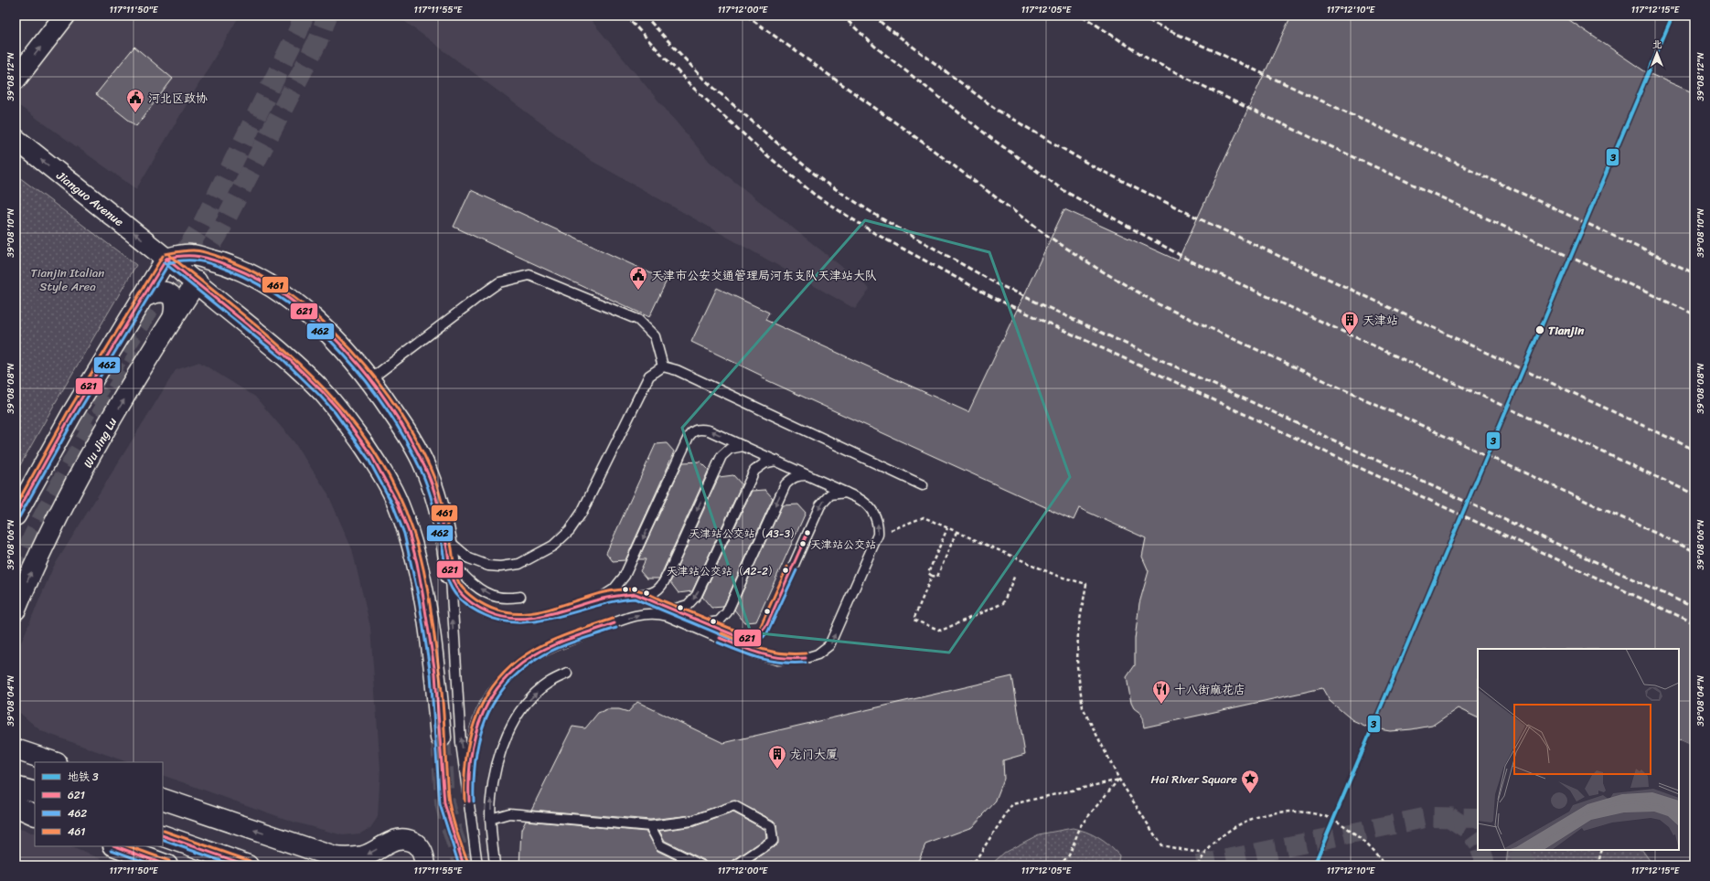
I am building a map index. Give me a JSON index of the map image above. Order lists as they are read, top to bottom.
{
  "streets": {
    "main road": ["Jianguo Avenue", "Wu Jing Lu"]
  },
  "crossings": [
    ["Jianguo Avenue", "Wu Jing Lu"]
  ],
  "parks": ["Tianjin Italian Style Area"],
  "places": {
    "public building": ["河北区政协", "天津市公安交通管理局河东支队天津站大队"],
    "other": [
      "Tianjin",
      "天津站公交站（A3-3）",
      "天津站公交站",
      "天津站公交站（A2-2）"
    ],
    "building": ["天津站", "龙门大厦"],
    "restaurant": ["十八街麻花店"],
    "place": ["Hai River Square"]
  },
  "lines": [
    "metro line 3",
    "transit line 461",
    "transit line 621",
    "transit line 462"
  ],
  "legend": [
    "地铁 3",
    "621",
    "462",
    "461"
  ],
  "north": "top",
  "coordinates": [
    "117°11'50\"E",
    "117°11'55\"E",
    "117°12'00\"E",
    "117°12'05\"E",
    "117°12'10\"E",
    "117°12'15\"E",
    "39°08'12\"N",
    "39°08'10\"N",
    "39°08'08\"N",
    "39°08'06\"N",
    "39°08'04\"N"
  ]
}
